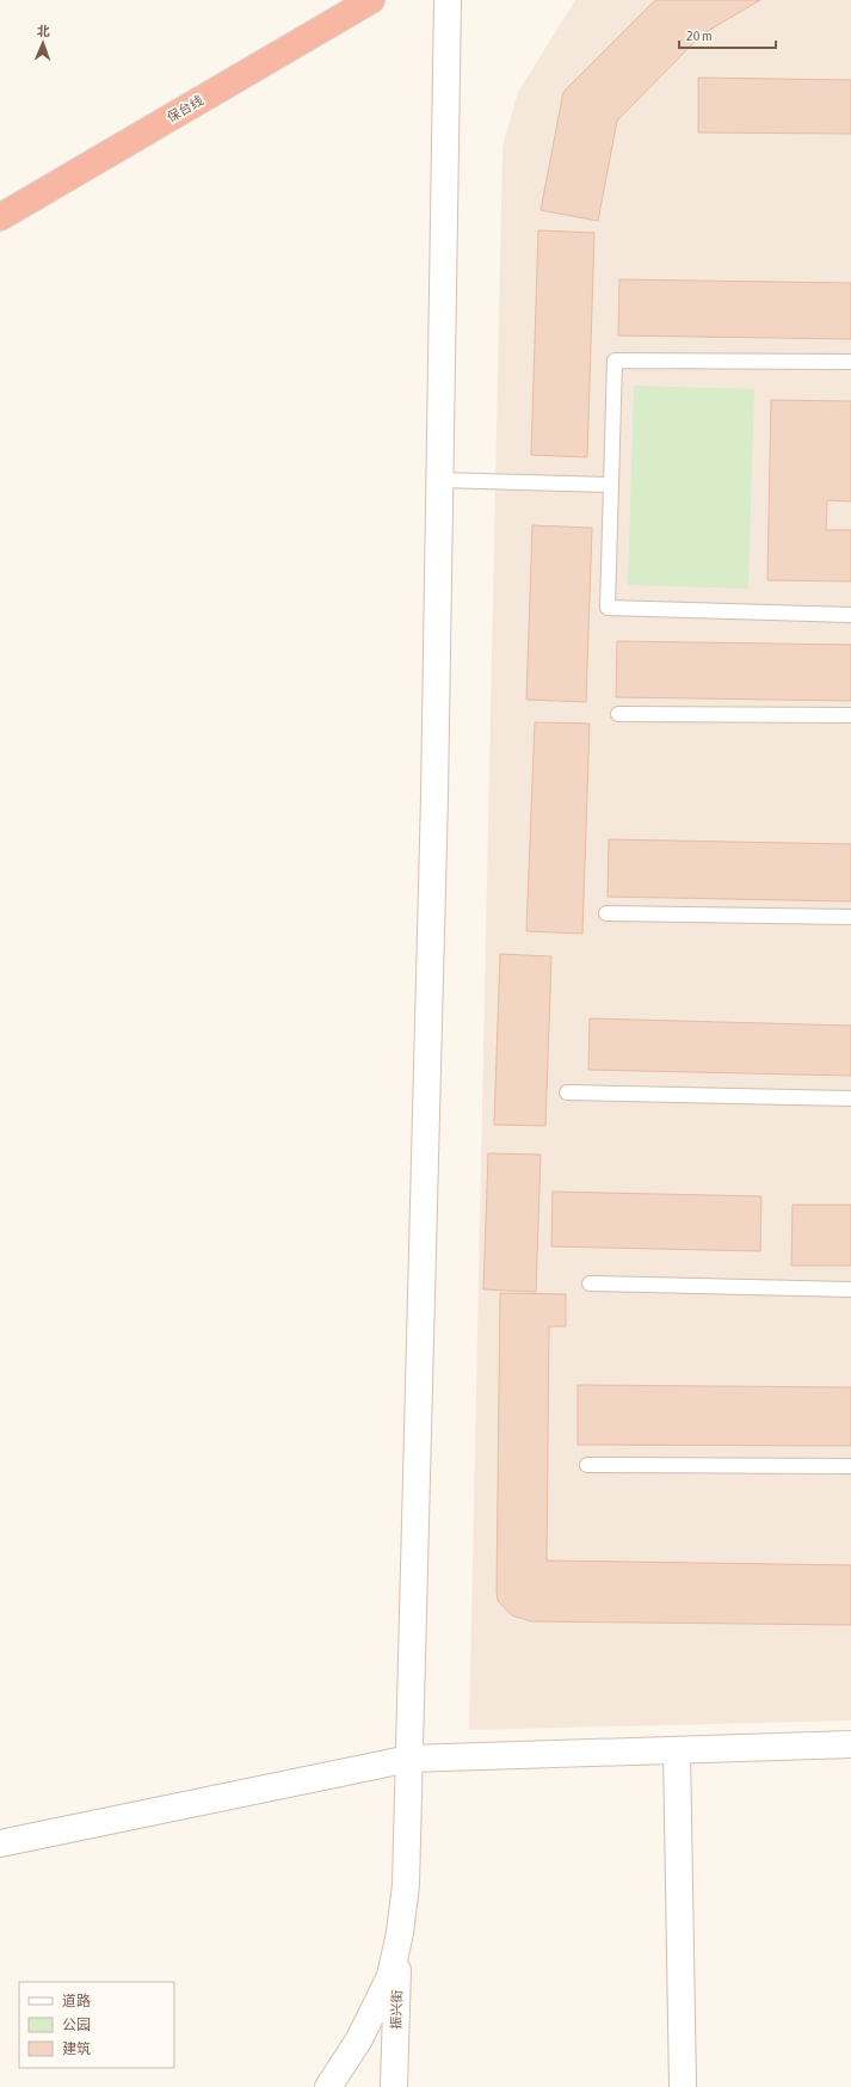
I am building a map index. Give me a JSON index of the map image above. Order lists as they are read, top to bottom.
{
  "streets": {
    "highway": ["保台线"],
    "main road": ["振兴街"]
  },
  "legend": ["道路", "公园", "建筑"],
  "scale_bar": "20 m",
  "north": "top"
}
